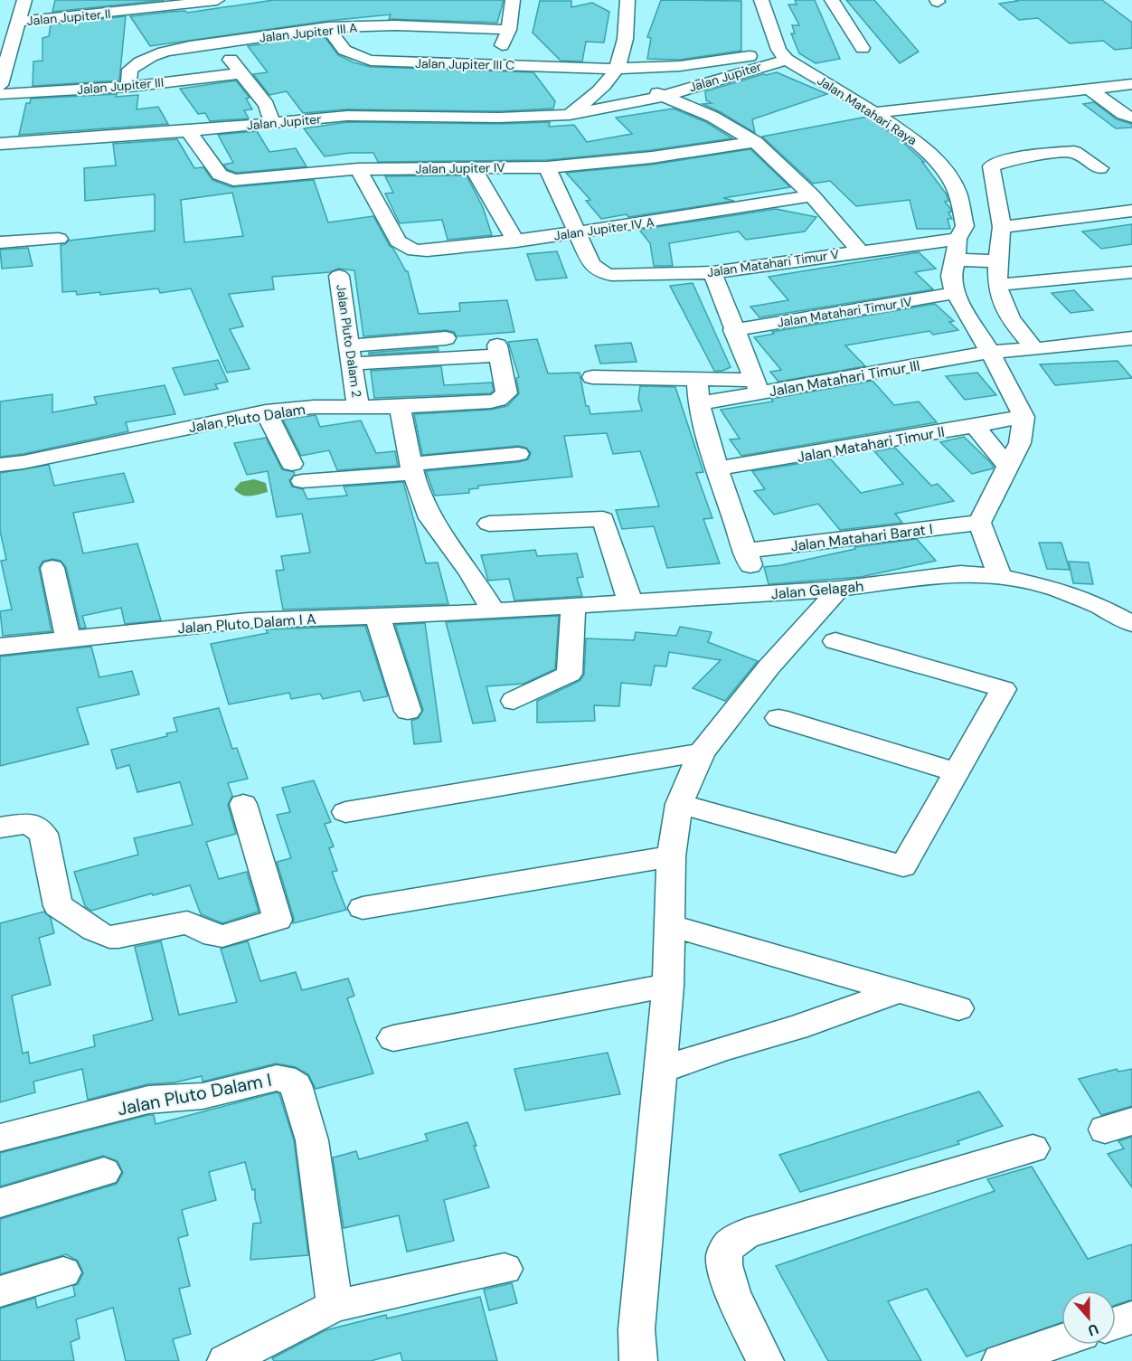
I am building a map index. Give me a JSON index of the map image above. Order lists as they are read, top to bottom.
{
  "streets": {
    "street": [
      "Jalan Jupiter II",
      "Jalan Jupiter III A",
      "Jalan Jupiter III C",
      "Jalan Jupiter",
      "Jalan Jupiter III",
      "Jalan Matahari Raya",
      "Jalan Jupiter IV",
      "Jalan Jupiter IV A",
      "Jalan Matahari Timur V",
      "Jalan Matahari Timur IV",
      "Jalan Pluto Dalam 2",
      "Jalan Matahari Timur III",
      "Jalan Pluto Dalam",
      "Jalan Matahari Timur II",
      "Jalan Matahari Barat I",
      "Jalan Gelagah",
      "Jalan Pluto Dalam I A",
      "Jalan Pluto Dalam I"
    ]
  },
  "crossings": [
    ["Jalan Jupiter III A", "Jalan Jupiter III C"],
    ["Jalan Jupiter III A", "Jalan Jupiter III"],
    ["Jalan Jupiter III C", "Jalan Jupiter"],
    ["Jalan Jupiter", "Jalan Matahari Raya"],
    ["Jalan Jupiter", "Jalan Jupiter IV"],
    ["Jalan Matahari Raya", "Jalan Matahari Timur V"],
    ["Jalan Matahari Raya", "Jalan Matahari Timur IV"],
    ["Jalan Matahari Raya", "Jalan Matahari Timur III"],
    ["Jalan Matahari Raya", "Jalan Matahari Timur II"],
    ["Jalan Jupiter IV", "Jalan Jupiter IV A"],
    ["Jalan Jupiter IV A", "Jalan Matahari Timur V"],
    ["Jalan Pluto Dalam 2", "Jalan Pluto Dalam"],
    ["Jalan Matahari Timur II", "Jalan Matahari Barat I"],
    ["Jalan Gelagah", "Jalan Pluto Dalam I A"]
  ],
  "north": "bottom"
}
